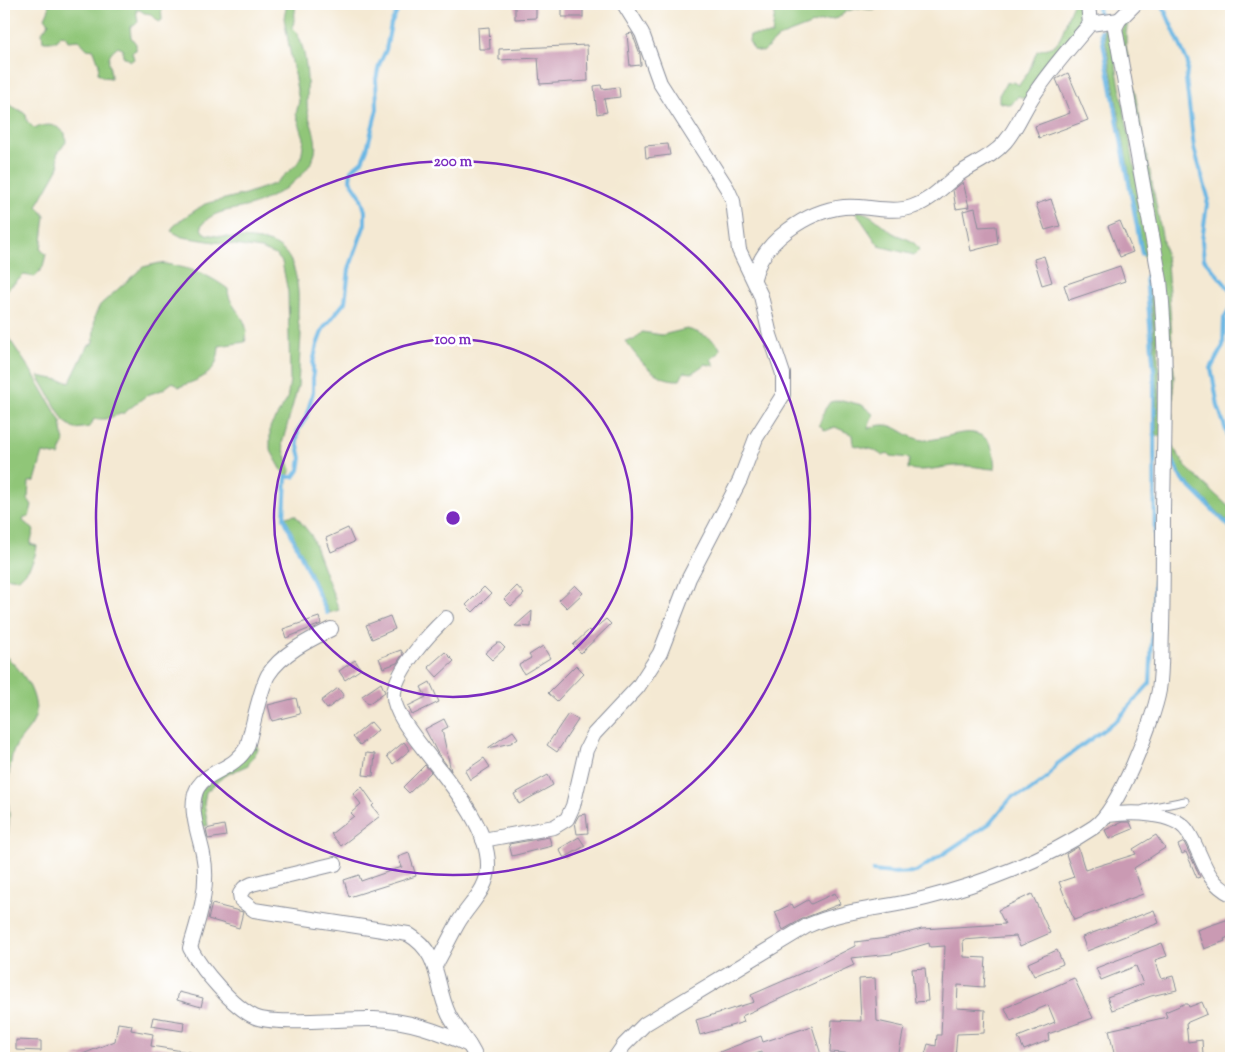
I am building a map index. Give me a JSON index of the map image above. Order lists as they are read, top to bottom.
{
  "rings": ["200 m", "100 m"]
}
